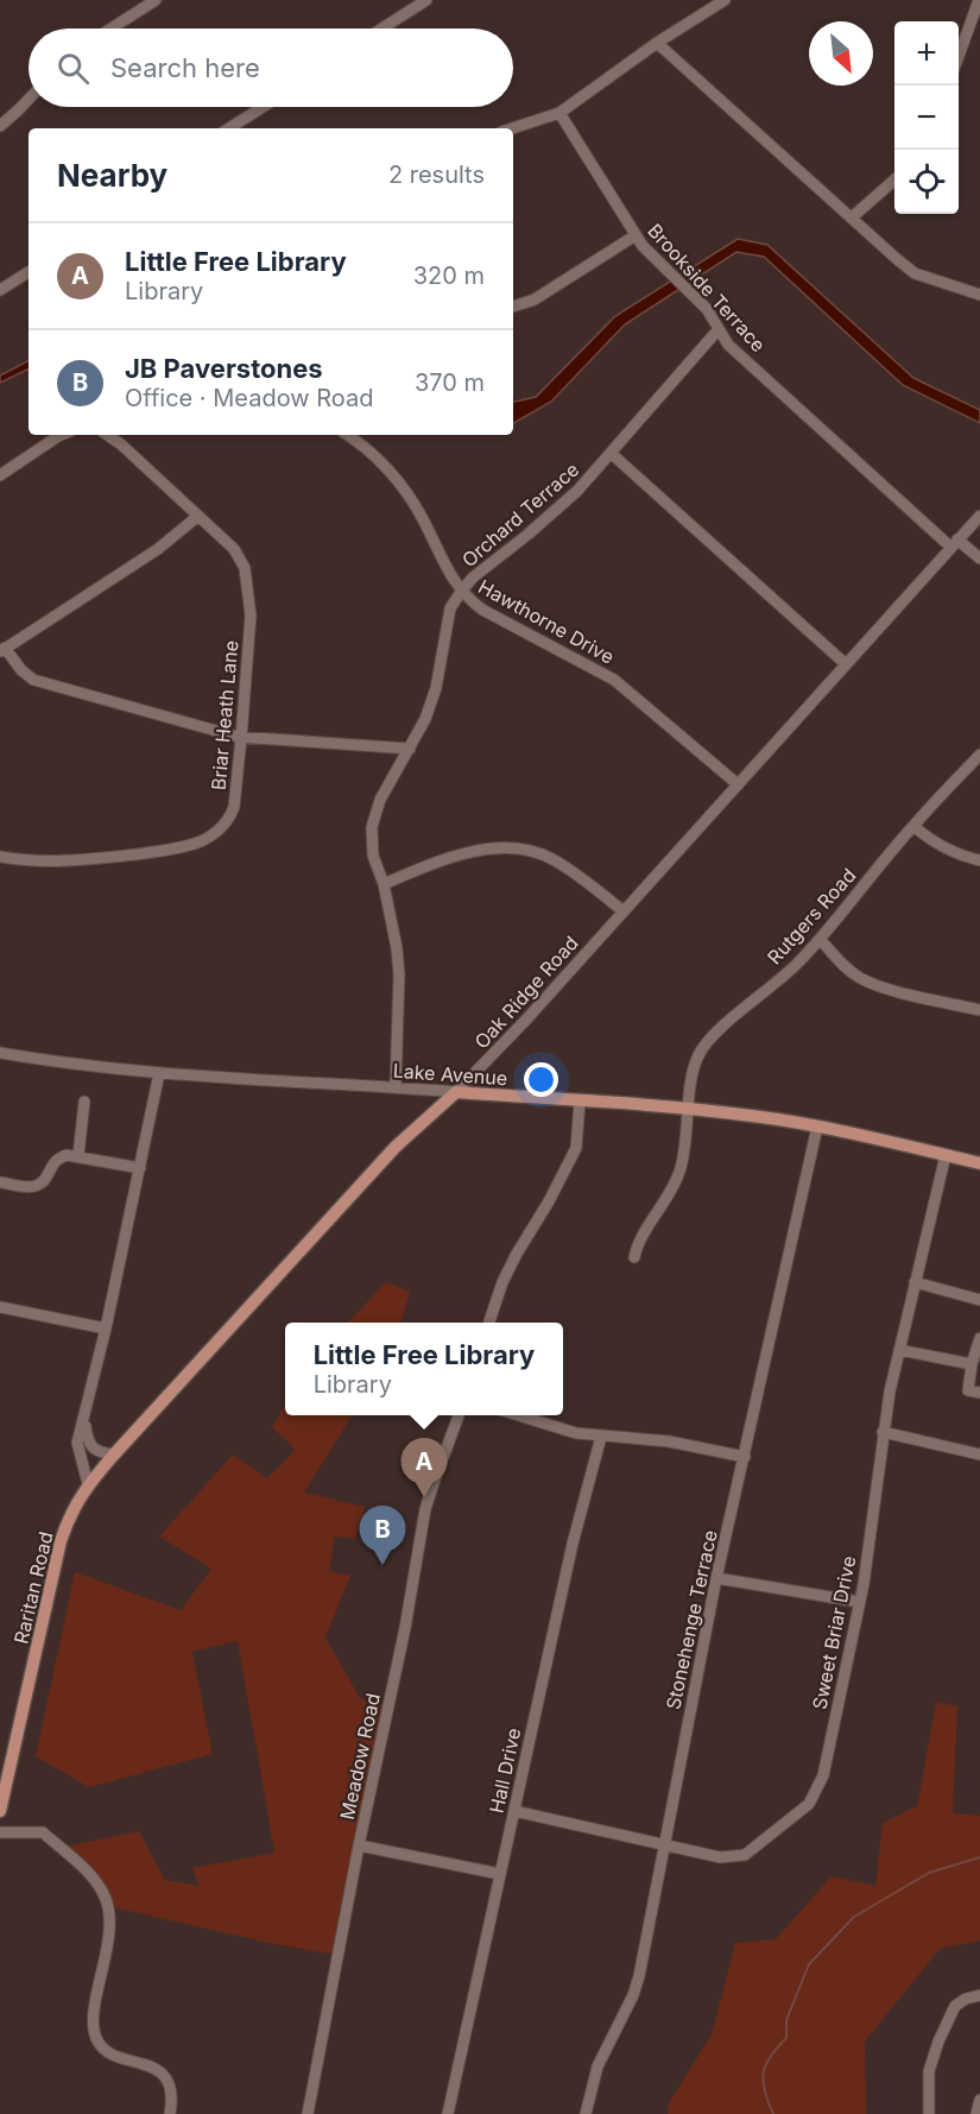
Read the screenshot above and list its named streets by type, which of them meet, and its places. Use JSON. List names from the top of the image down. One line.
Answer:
{"streets":{"main road":["Oak Ridge Road","Lake Avenue","Raritan Road"],"street":["Brookside Terrace","Orchard Terrace","Hawthorne Drive","Briar Heath Lane","Rutgers Road","Stonehenge Terrace","Sweet Briar Drive","Meadow Road","Hall Drive"]},"crossings":[["Brookside Terrace","Orchard Terrace"],["Brookside Terrace","Oak Ridge Road"],["Orchard Terrace","Hawthorne Drive"],["Orchard Terrace","Lake Avenue"],["Hawthorne Drive","Oak Ridge Road"],["Rutgers Road","Lake Avenue"],["Oak Ridge Road","Lake Avenue"],["Oak Ridge Road","Raritan Road"],["Lake Avenue","Stonehenge Terrace"],["Lake Avenue","Sweet Briar Drive"],["Stonehenge Terrace","Sweet Briar Drive"],["Sweet Briar Drive","Hall Drive"]],"north":"bottom right","page":{"map_buttons":["+","−"],"search":"Search here","heading":["Nearby","2 results"],"list":[{"mark":"A","name":"Little Free Library","note":"Library","value":"320 m"},{"mark":"B","name":"JB Paverstones","note":"Office · Meadow Road","value":"370 m"}],"popup":["Little Free Library","Library"],"pins":["A","B"]}}
